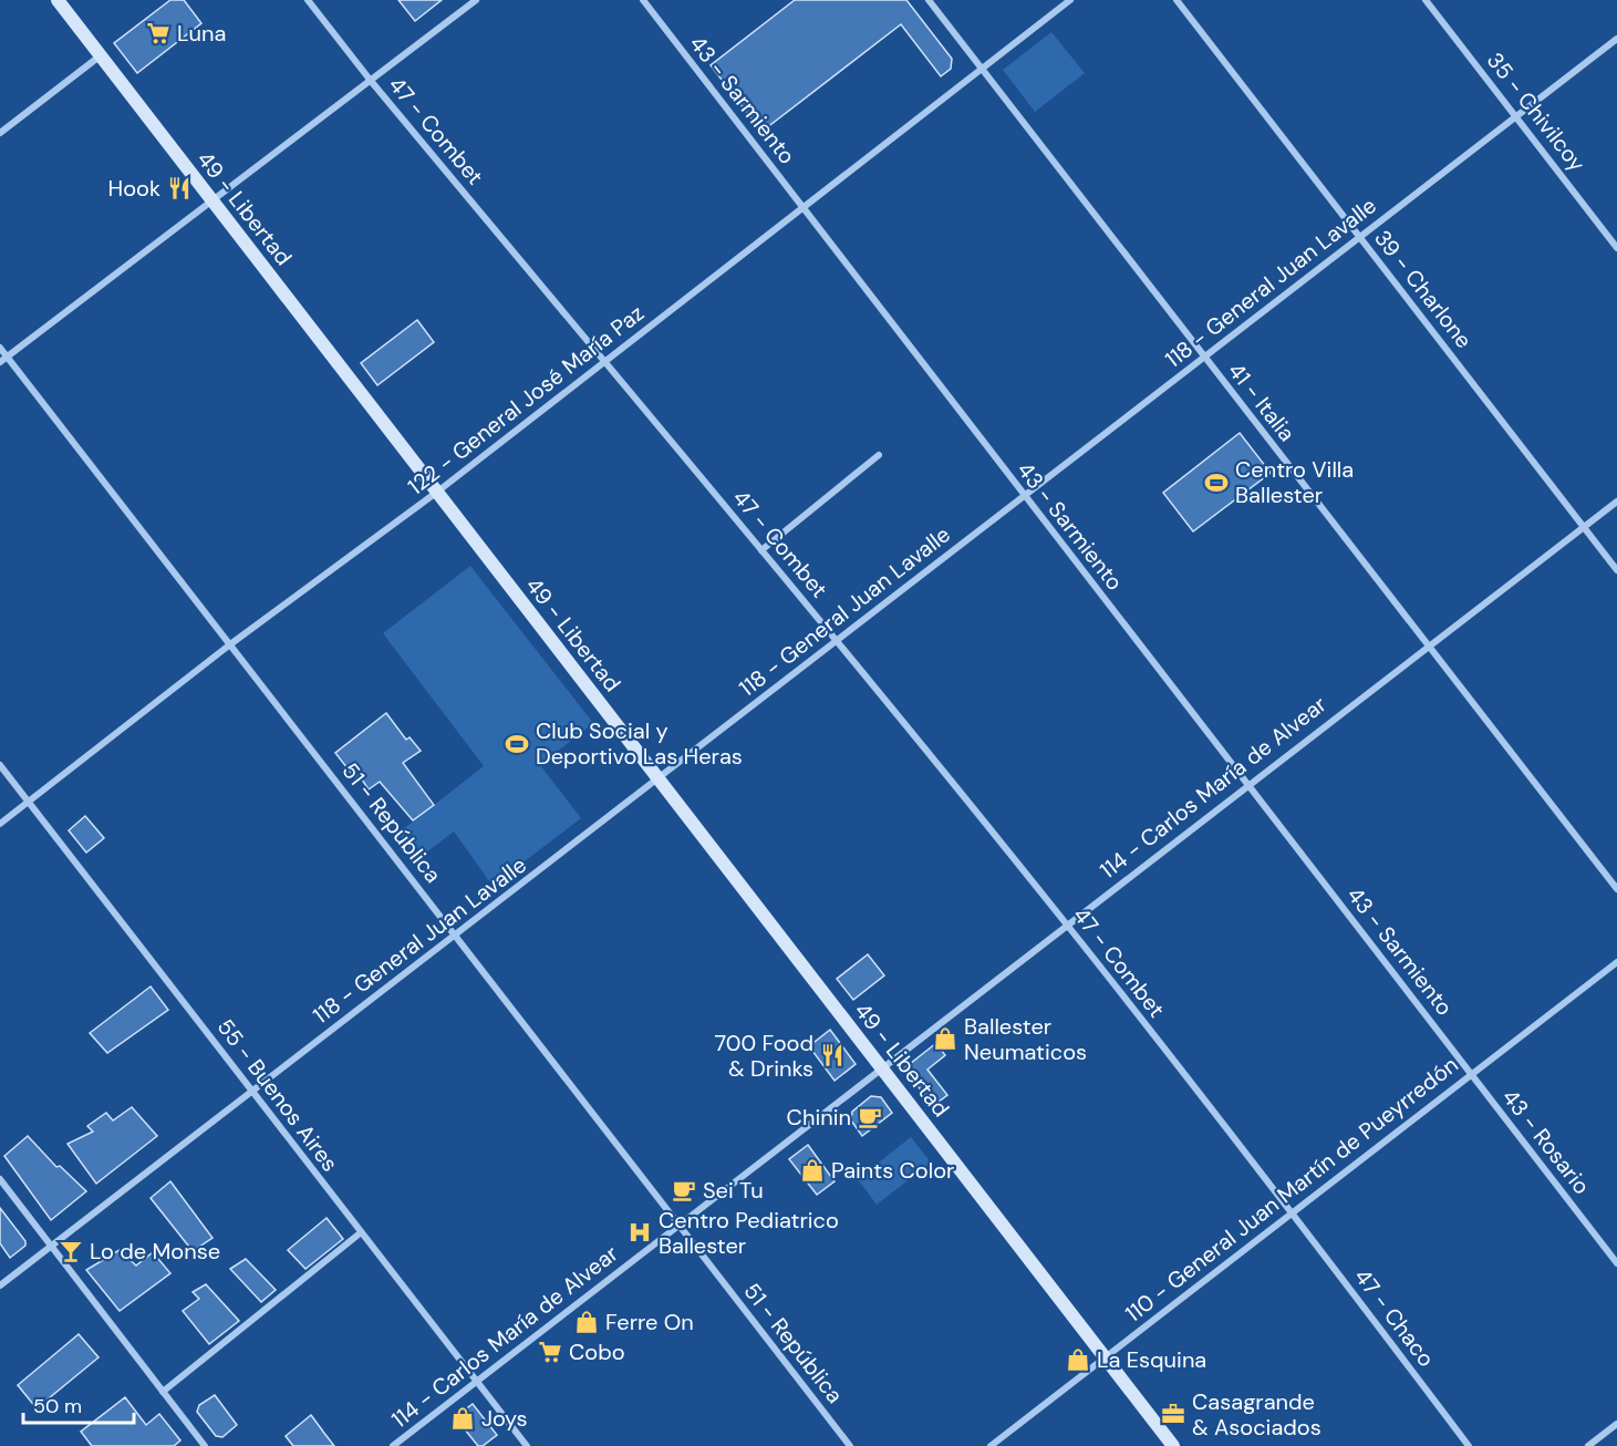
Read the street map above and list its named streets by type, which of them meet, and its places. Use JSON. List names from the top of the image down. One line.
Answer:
{"streets":{"street":["43 - Sarmiento","35 - Chivilcoy","47 - Combet","49 - Libertad","118 - General Juan Lavalle","39 - Charlone","122 - General José María Paz","41 - Italia","114 - Carlos María de Alvear","51 - República","55 - Buenos Aires","43 - Rosario","110 - General Juan Martín de Pueyrredón","47 - Chaco"]},"crossings":[["43 - Sarmiento","118 - General Juan Lavalle"],["43 - Sarmiento","122 - General José María Paz"],["43 - Sarmiento","114 - Carlos María de Alvear"],["43 - Sarmiento","43 - Rosario"],["43 - Sarmiento","110 - General Juan Martín de Pueyrredón"],["35 - Chivilcoy","118 - General Juan Lavalle"],["47 - Combet","118 - General Juan Lavalle"],["47 - Combet","122 - General José María Paz"],["47 - Combet","114 - Carlos María de Alvear"],["47 - Combet","110 - General Juan Martín de Pueyrredón"],["47 - Combet","47 - Chaco"],["49 - Libertad","118 - General Juan Lavalle"],["49 - Libertad","122 - General José María Paz"],["49 - Libertad","114 - Carlos María de Alvear"],["49 - Libertad","110 - General Juan Martín de Pueyrredón"],["118 - General Juan Lavalle","39 - Charlone"],["118 - General Juan Lavalle","41 - Italia"],["118 - General Juan Lavalle","51 - República"],["118 - General Juan Lavalle","55 - Buenos Aires"],["39 - Charlone","114 - Carlos María de Alvear"],["122 - General José María Paz","41 - Italia"],["122 - General José María Paz","51 - República"],["122 - General José María Paz","55 - Buenos Aires"],["41 - Italia","114 - Carlos María de Alvear"],["114 - Carlos María de Alvear","51 - República"],["114 - Carlos María de Alvear","55 - Buenos Aires"],["43 - Rosario","110 - General Juan Martín de Pueyrredón"],["110 - General Juan Martín de Pueyrredón","47 - Chaco"]],"places":{"supermarket":["Luna","Cobo"],"restaurant":["Hook","700 Food & Drinks"],"sports":["Centro Villa Ballester","Club Social y Deportivo Las Heras"],"shop":["Ballester Neumaticos","Paints Color","Ferre On","La Esquina","Joys"],"cafe":["Chinin","Sei Tu"],"hospital":["Centro Pediatrico Ballester"],"bar":["Lo de Monse"],"office":["Casagrande & Asociados"]},"scale_bar":"50 m"}
